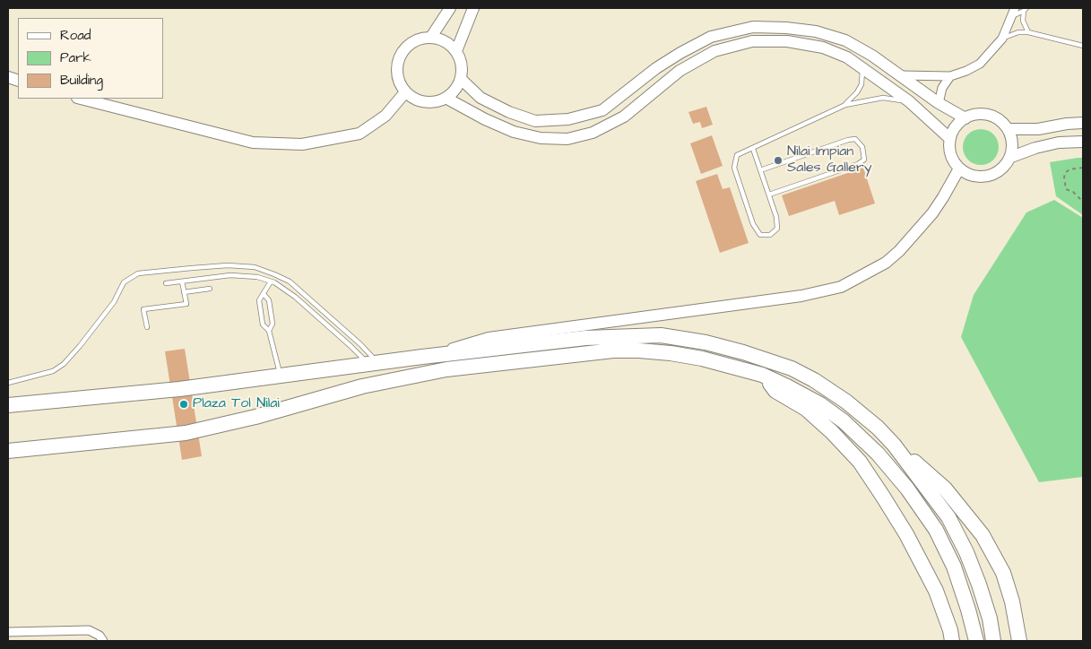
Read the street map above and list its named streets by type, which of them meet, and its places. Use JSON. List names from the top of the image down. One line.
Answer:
{"places":["Nilai Impian Sales Gallery","Plaza Tol Nilai"],"legend":["Road","Park","Building"]}
